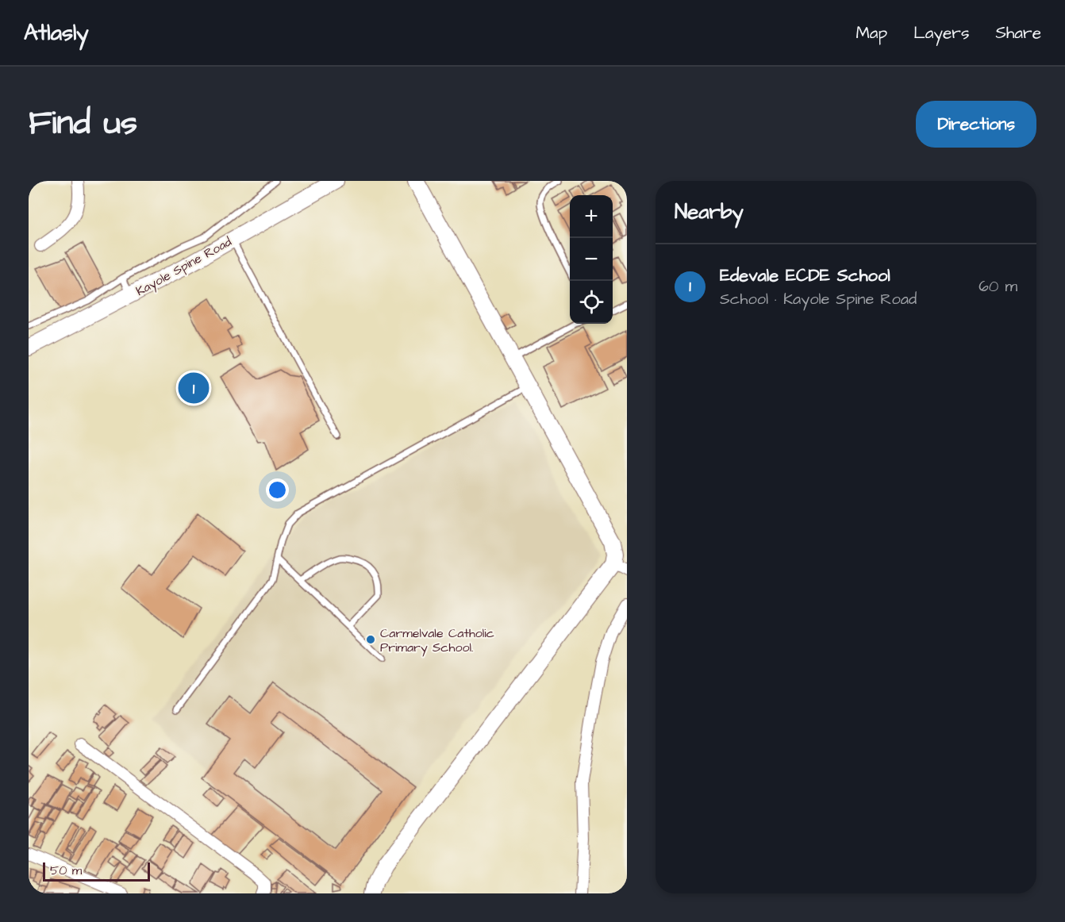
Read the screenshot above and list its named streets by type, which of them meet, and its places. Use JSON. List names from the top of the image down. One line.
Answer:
{"streets":{"street":["Kayole Spine Road"]},"places":["Carmelvale Catholic Primary School."],"scale_bar":"50 m","page":{"header":"Atlasly","nav":["Map","Layers","Share"],"title":"Find us","buttons":"Directions","heading":"Nearby","map_buttons":["+","−"],"list":[{"mark":"1","name":"Edevale ECDE School","note":"School · Kayole Spine Road","value":"60 m"}],"pins":"1","scale":"50 m"}}
